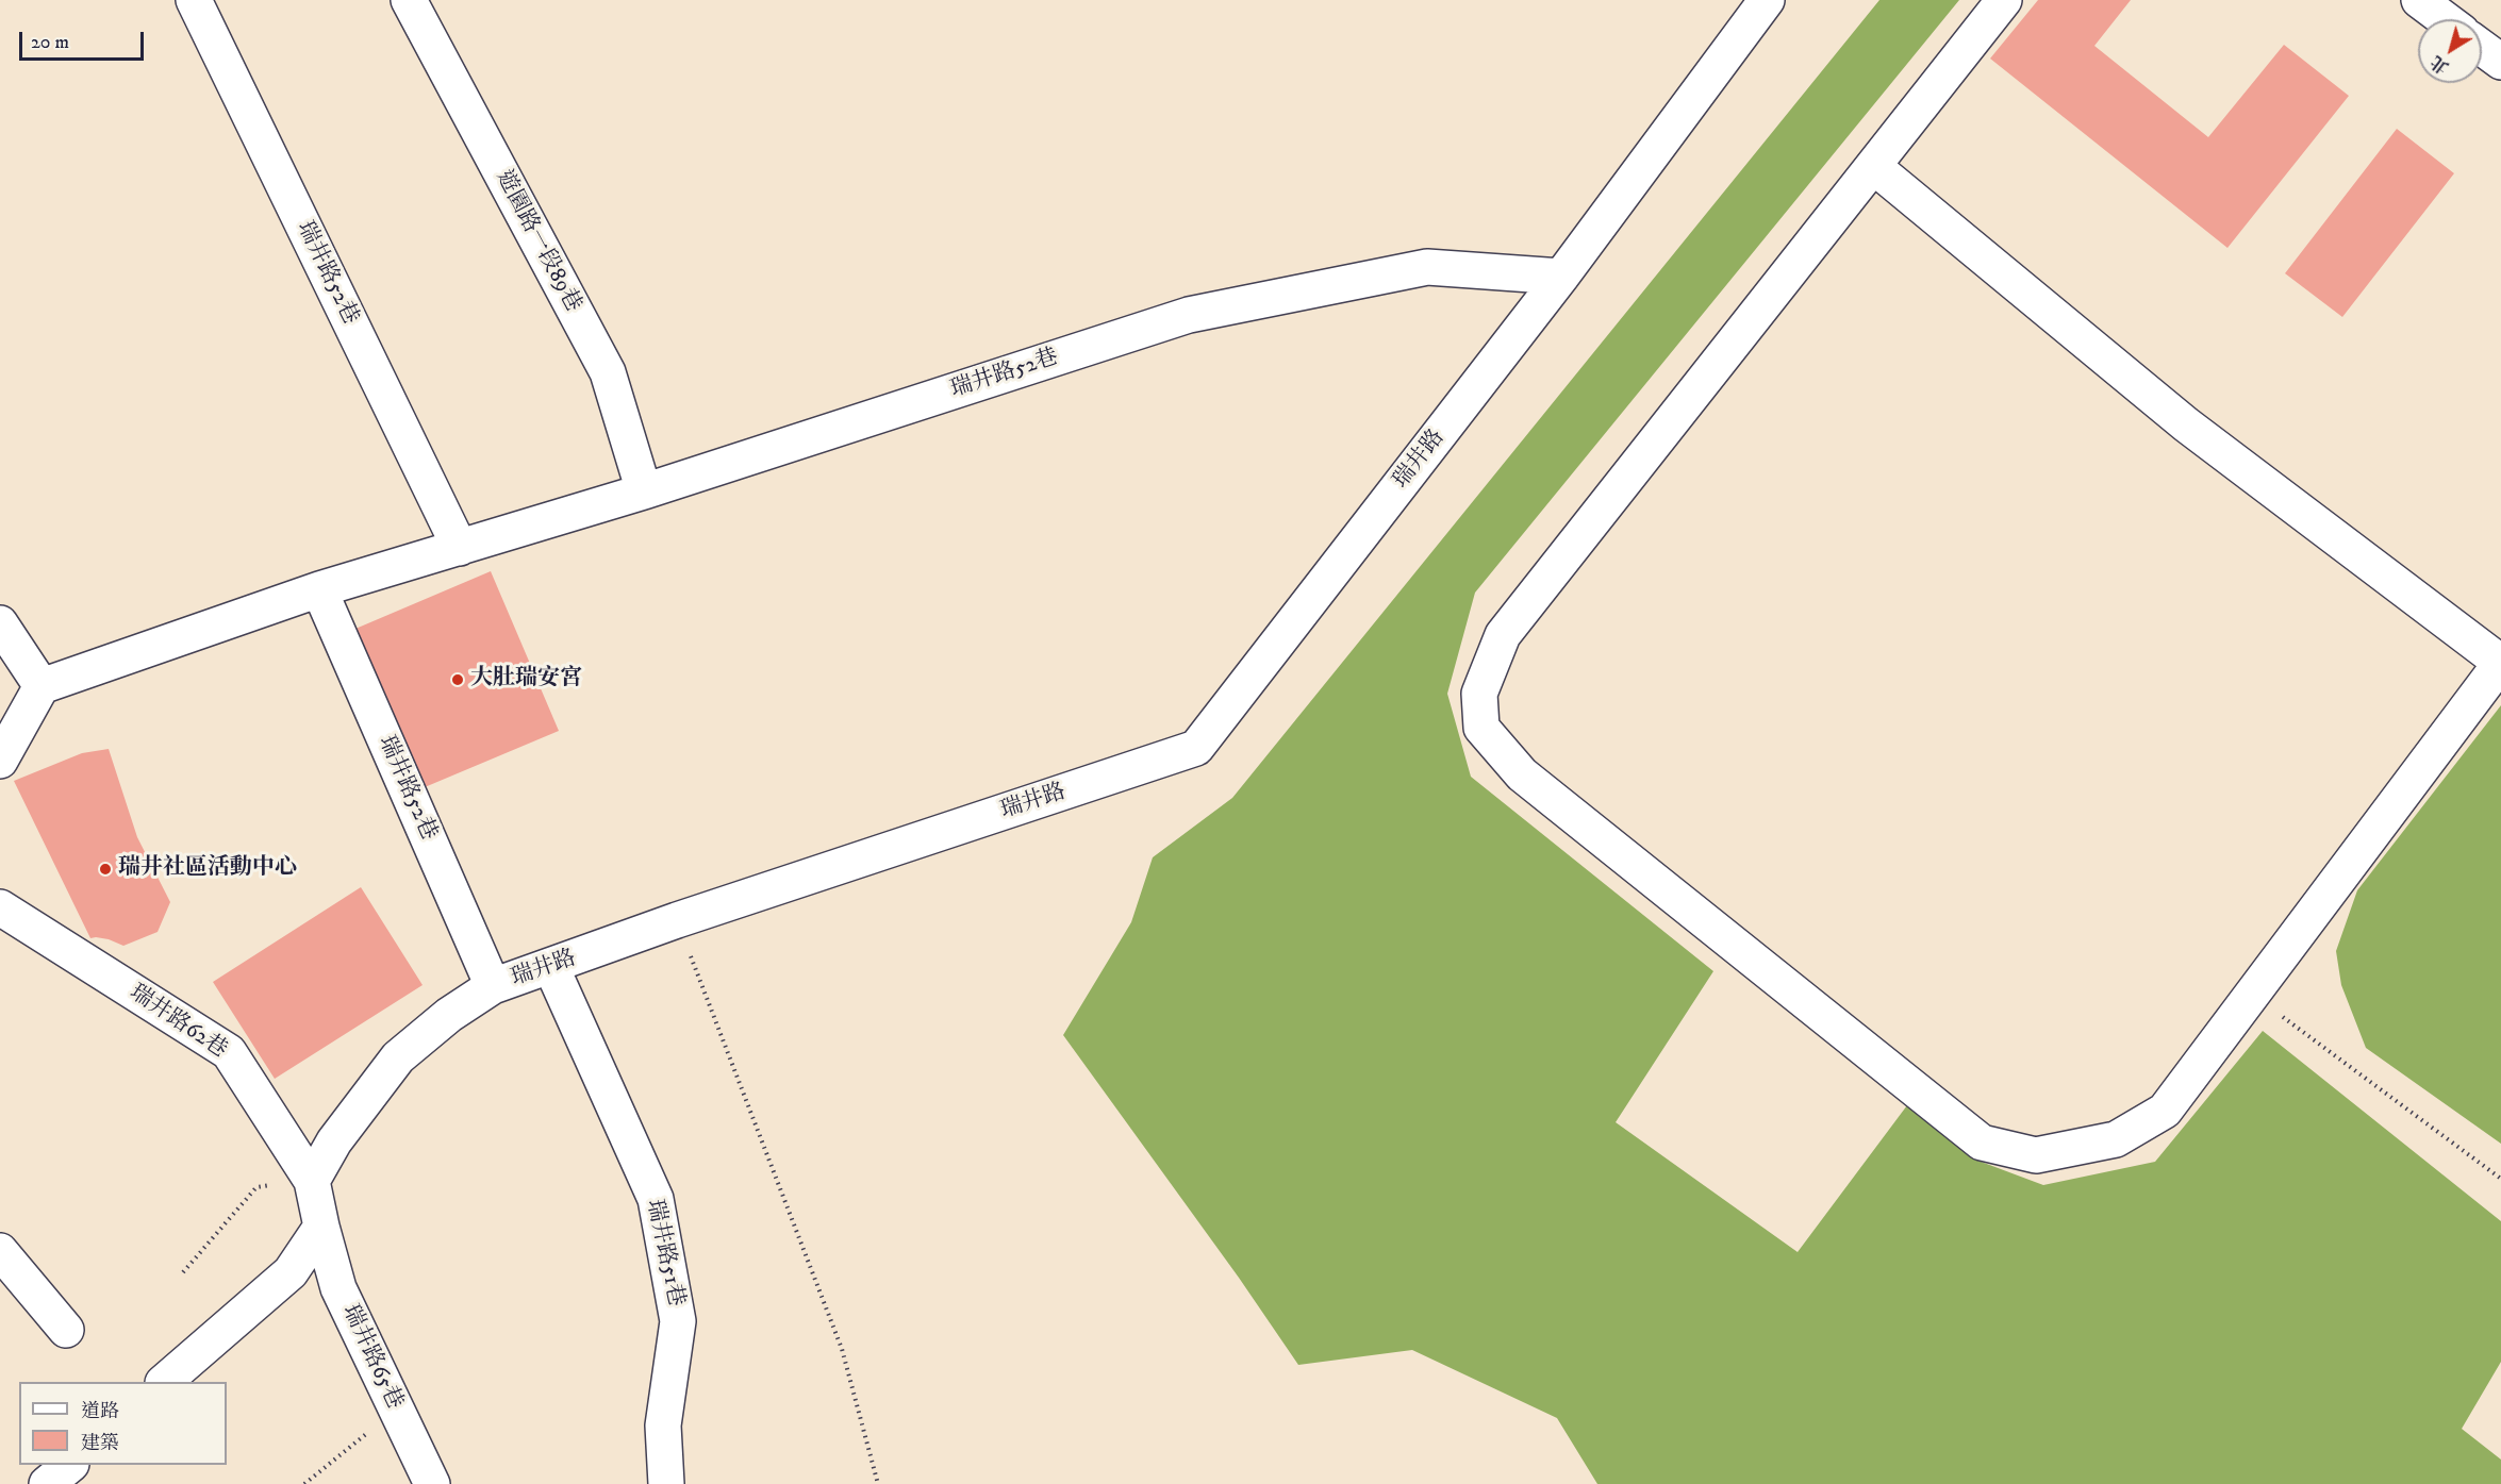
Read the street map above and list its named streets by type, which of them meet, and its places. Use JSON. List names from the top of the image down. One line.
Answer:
{"streets":{"street":["遊園路一段89巷","瑞井路52巷","瑞井路","瑞井路62巷","瑞井路51巷","瑞井路65巷"]},"crossings":[["遊園路一段89巷","瑞井路52巷"],["瑞井路52巷","瑞井路"],["瑞井路","瑞井路62巷"],["瑞井路","瑞井路51巷"]],"places":["大肚瑞安宮","瑞井社區活動中心"],"legend":["道路","建築"],"scale_bar":"20 m","north":"bottom left"}
